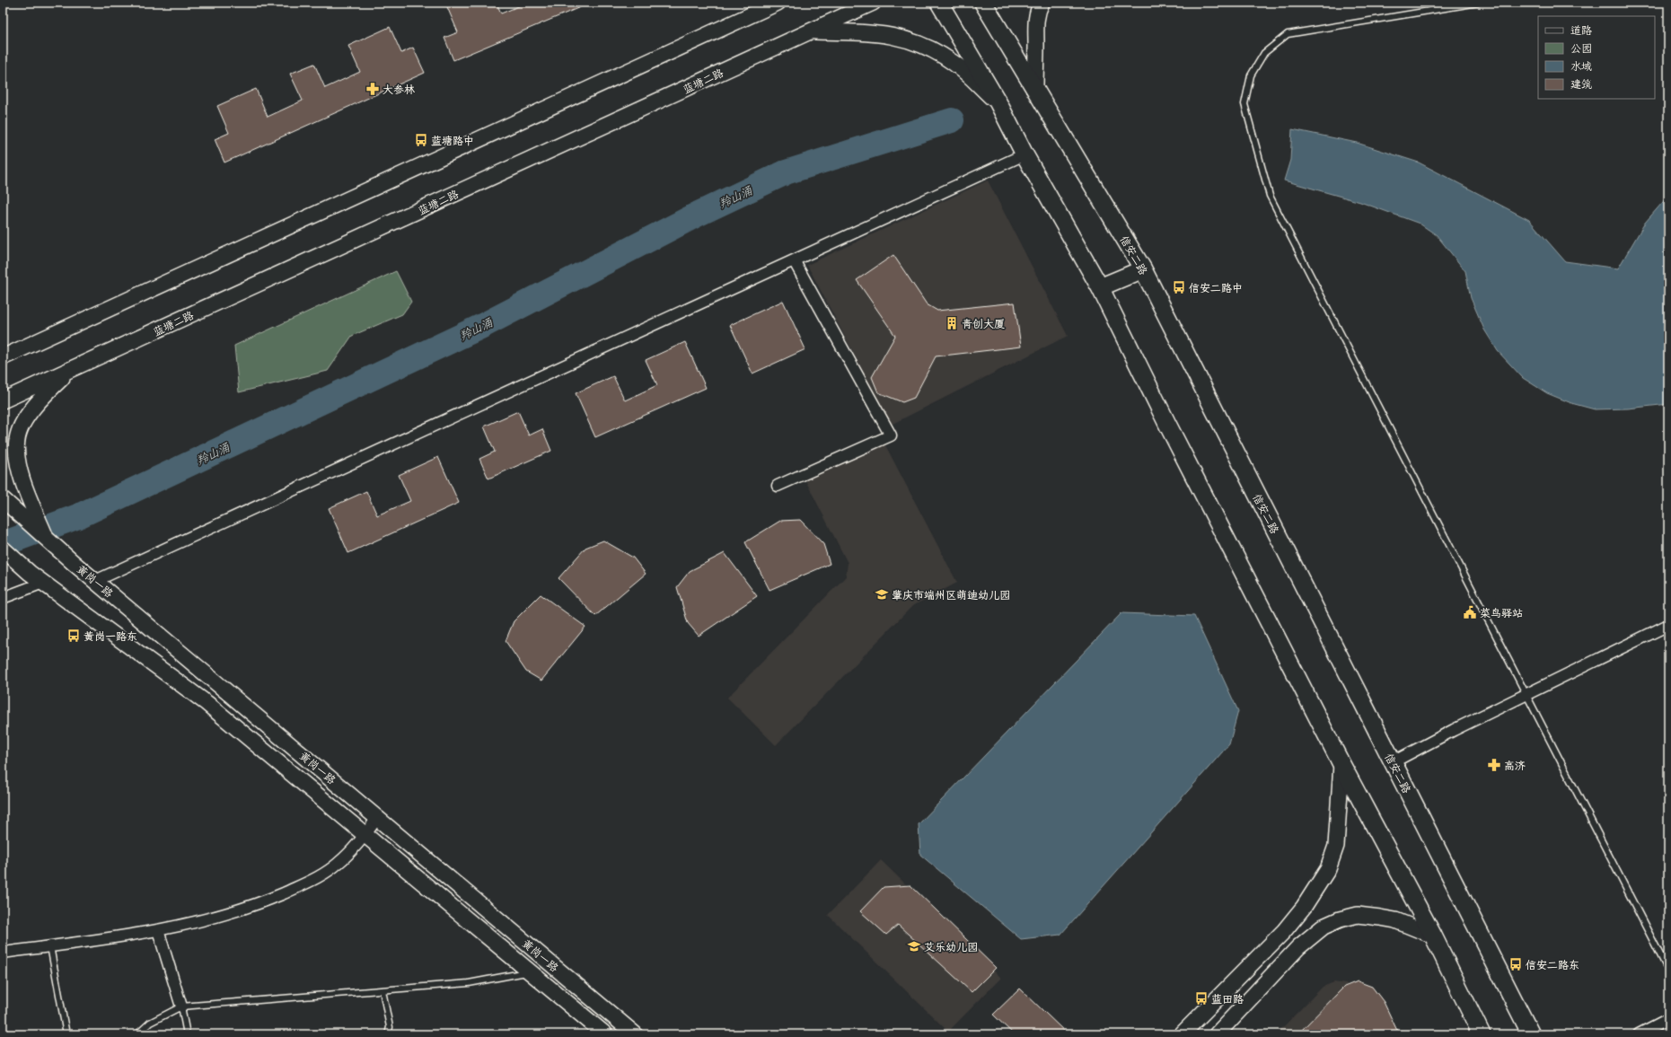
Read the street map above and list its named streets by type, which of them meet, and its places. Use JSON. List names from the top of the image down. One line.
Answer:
{"streets":{"main road":["蓝塘二路","信安二路","黄岗一路"]},"water":["羚山涌"],"places":{"pharmacy":["大参林","高济"],"bus stop":["蓝塘路中","信安二路中","黄岗一路东","信安二路东","蓝田路"],"building":["青创大厦"],"school or university":["肇庆市端州区萌迪幼儿园","艾乐幼儿园"],"public building":["菜鸟驿站"]},"legend":["道路","公园","水域","建筑"]}
